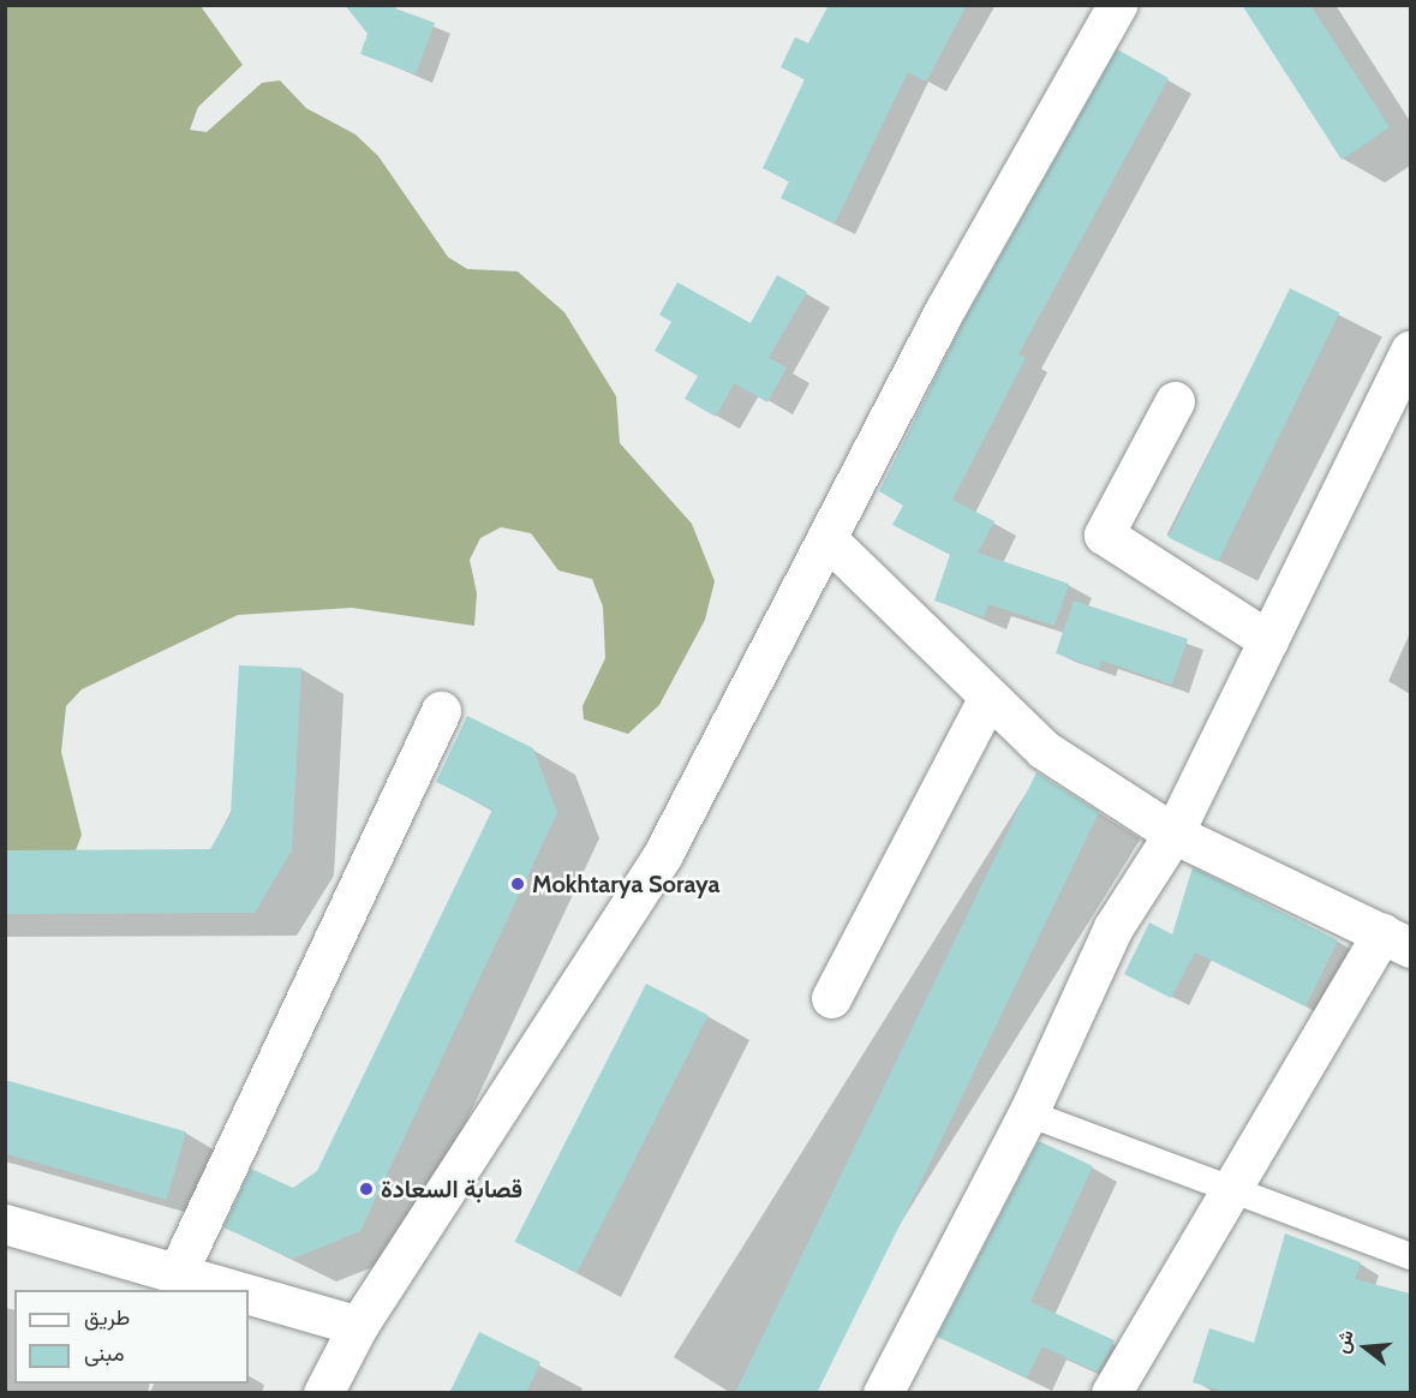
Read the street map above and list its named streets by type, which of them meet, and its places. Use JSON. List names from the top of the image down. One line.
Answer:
{"places":["Mokhtarya Soraya","قصابة السعادة"],"legend":["طريق","مبنى"],"north":"left"}
